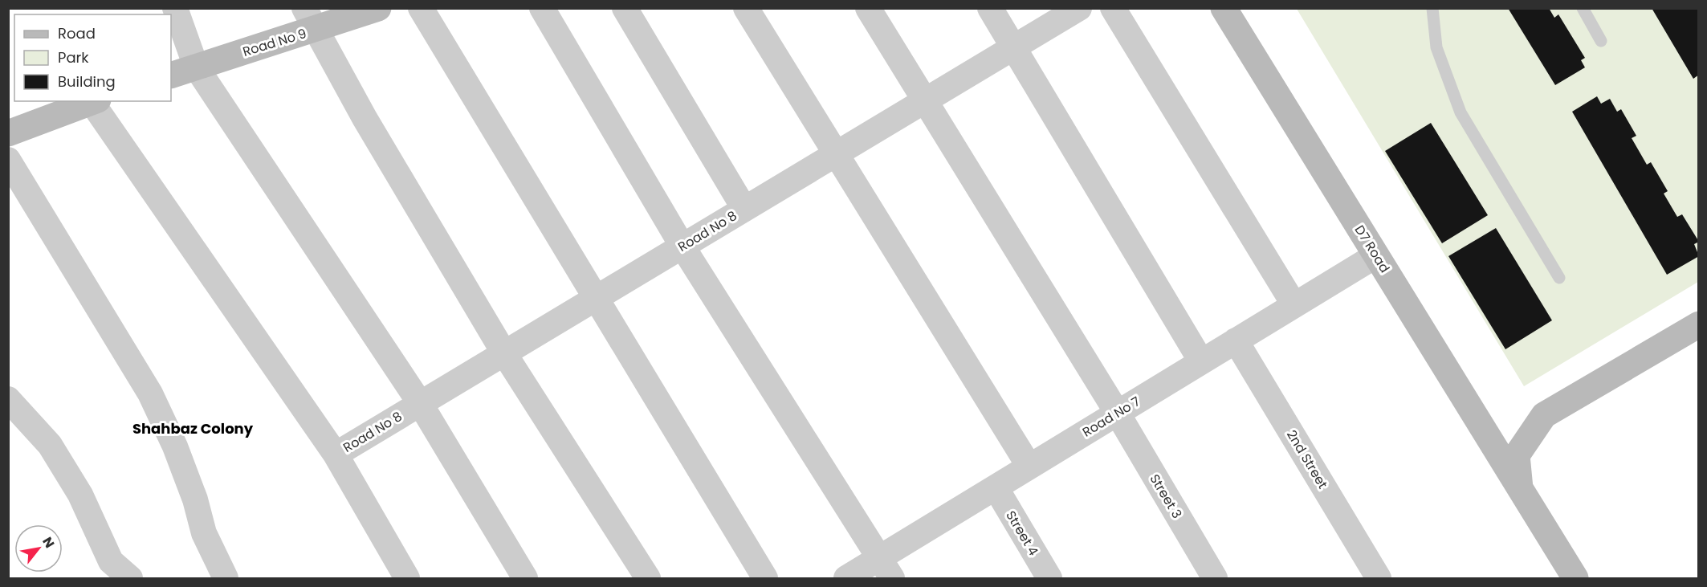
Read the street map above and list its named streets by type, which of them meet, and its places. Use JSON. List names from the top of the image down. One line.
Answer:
{"streets":{"street":["Road No 9","Road No 8","D7 Road","Road No 7","2nd Street","Street 3","Street 4"]},"crossings":[["Road No 8","Street 3"],["D7 Road","Road No 7"],["Road No 7","2nd Street"],["Road No 7","Street 3"],["Road No 7","Street 4"]],"districts":["Shahbaz Colony"],"legend":["Road","Park","Building"],"north":"top right"}
